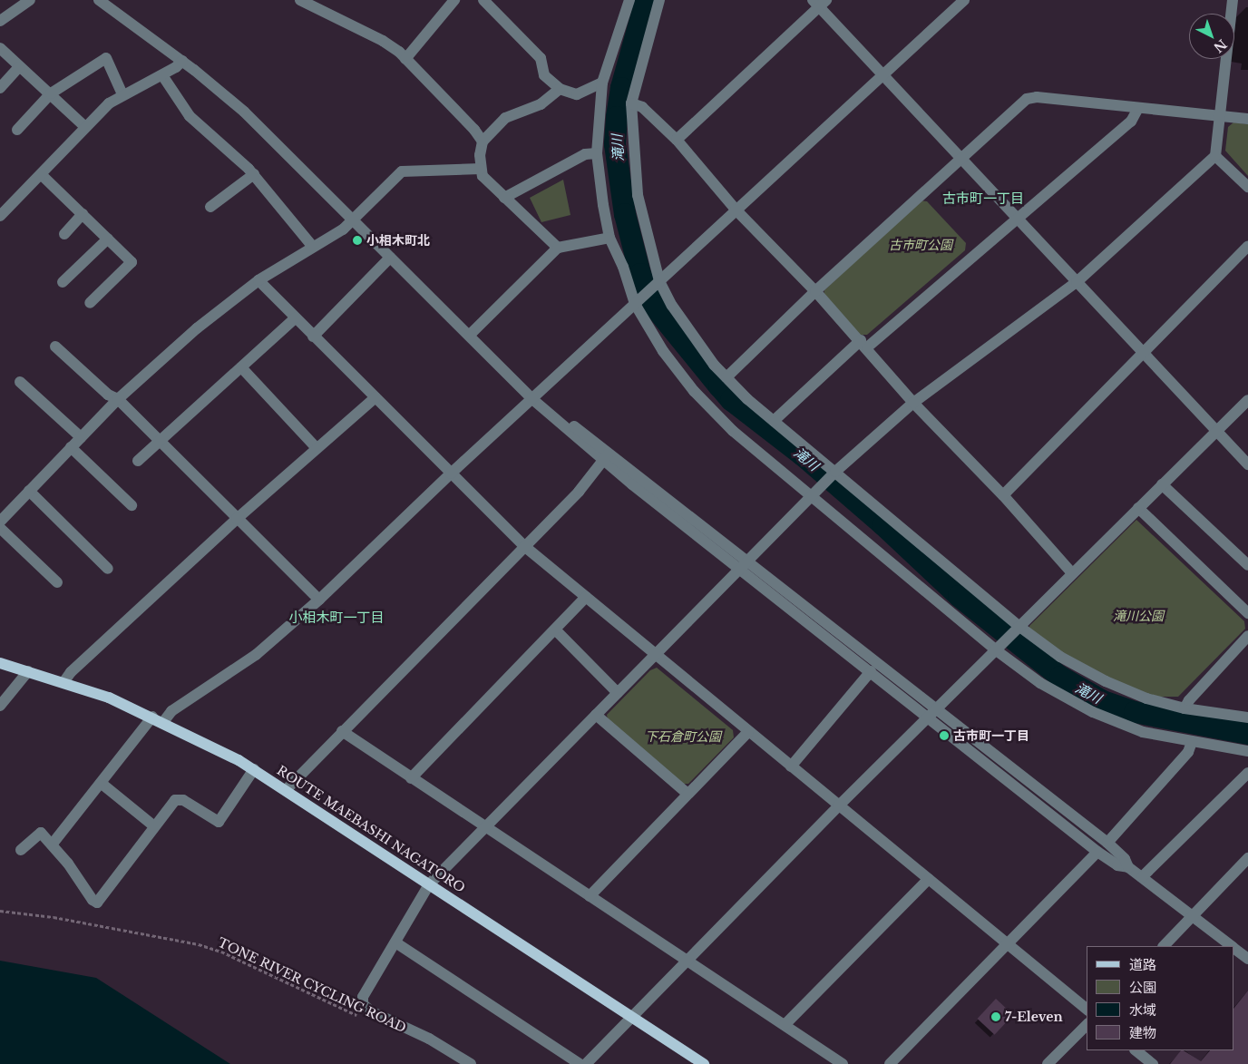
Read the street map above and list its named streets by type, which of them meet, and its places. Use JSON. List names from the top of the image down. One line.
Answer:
{"streets":{"main road":["ROUTE MAEBASHI NAGATORO"],"path":["TONE RIVER CYCLING ROAD"]},"districts":["古市町一丁目","小相木町一丁目"],"water":["滝川"],"parks":["古市町公園","滝川公園","下石倉町公園"],"places":["小相木町北","古市町一丁目","7-Eleven"],"legend":["道路","公園","水域","建物"],"north":"bottom right"}
